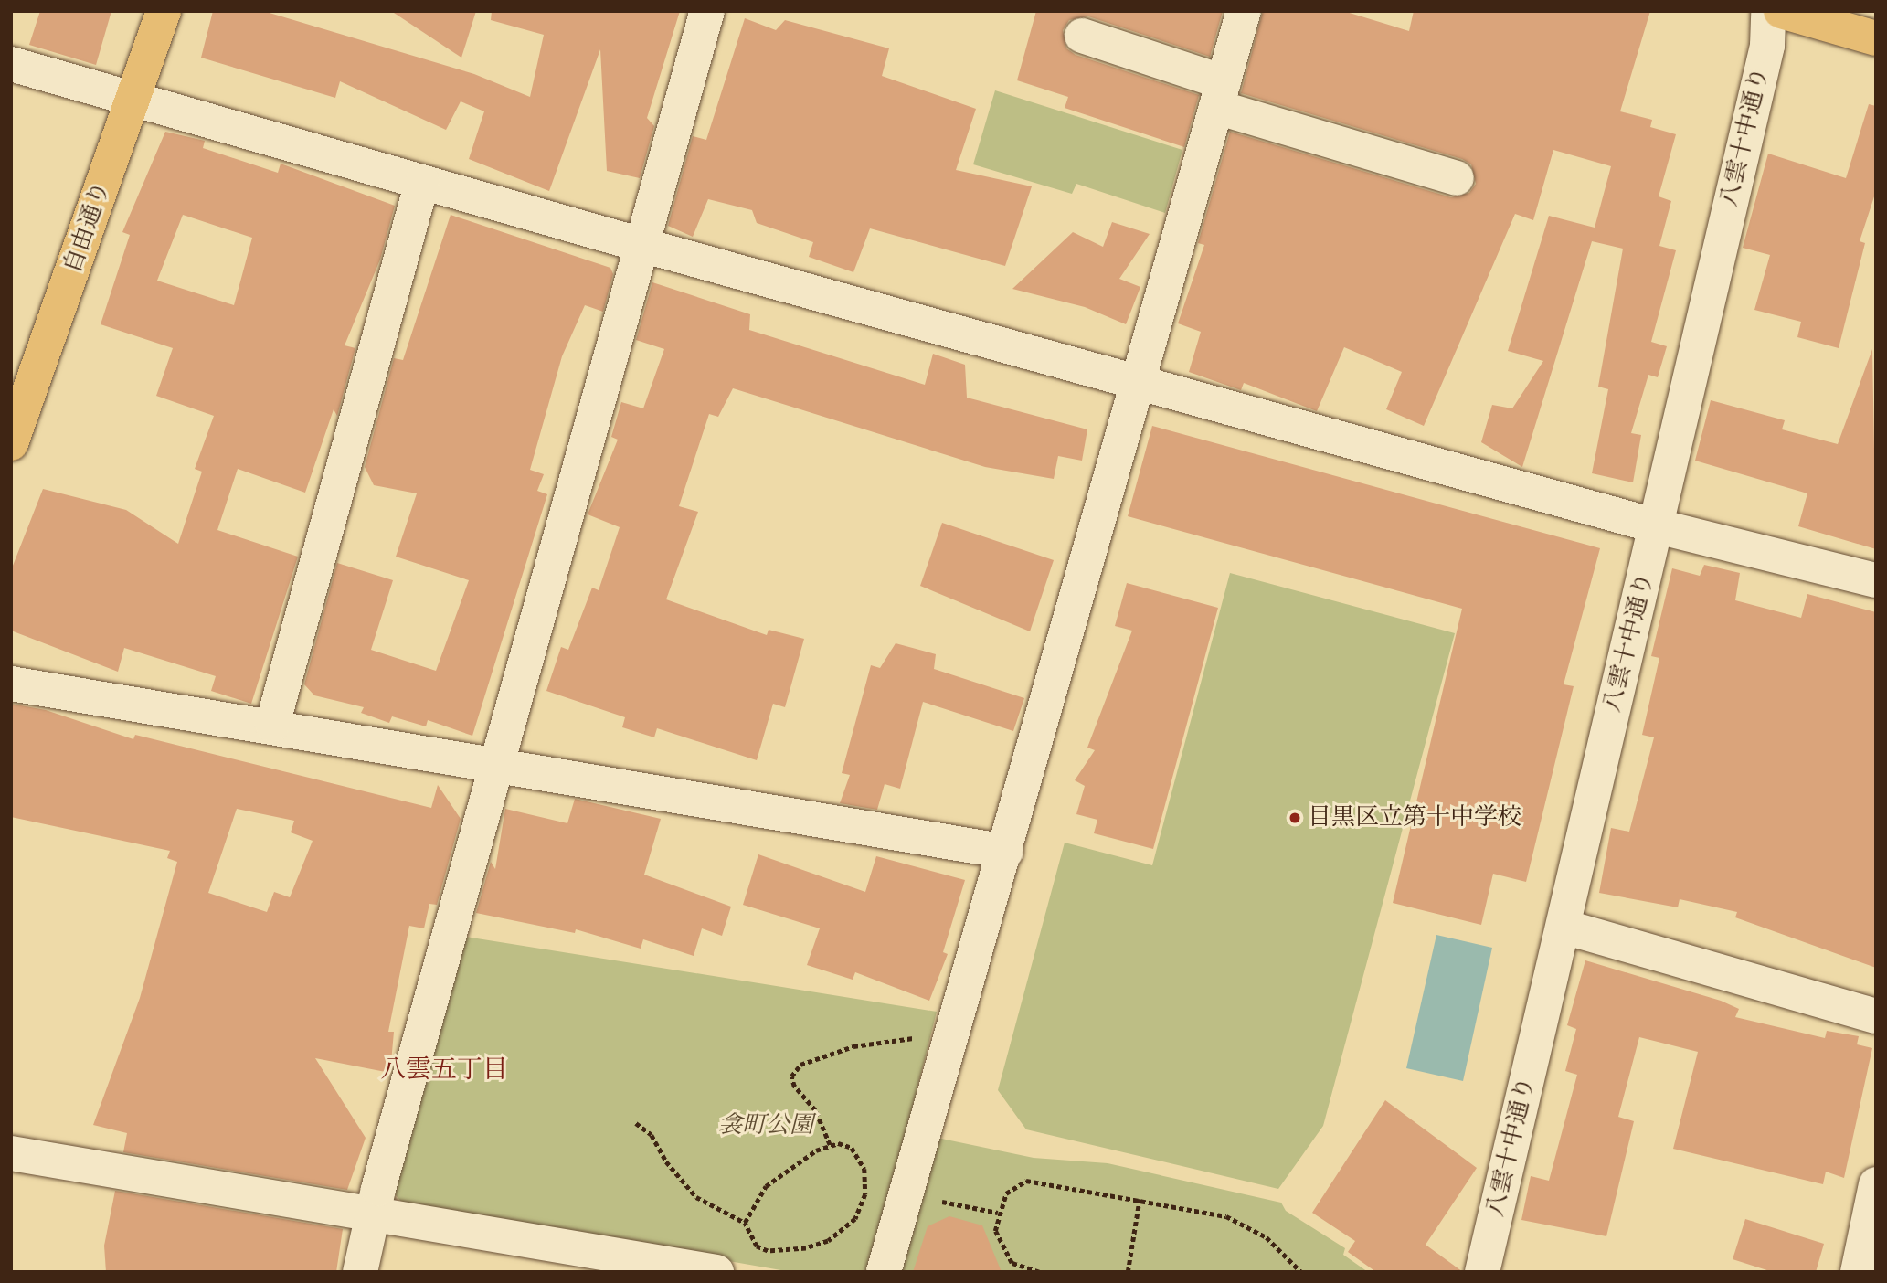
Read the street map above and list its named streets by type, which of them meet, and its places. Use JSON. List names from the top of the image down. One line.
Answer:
{"streets":{"main road":["自由通り"],"street":["八雲十中通り"]},"districts":["八雲五丁目"],"parks":["衾町公園"],"places":["目黒区立第十中学校"]}
